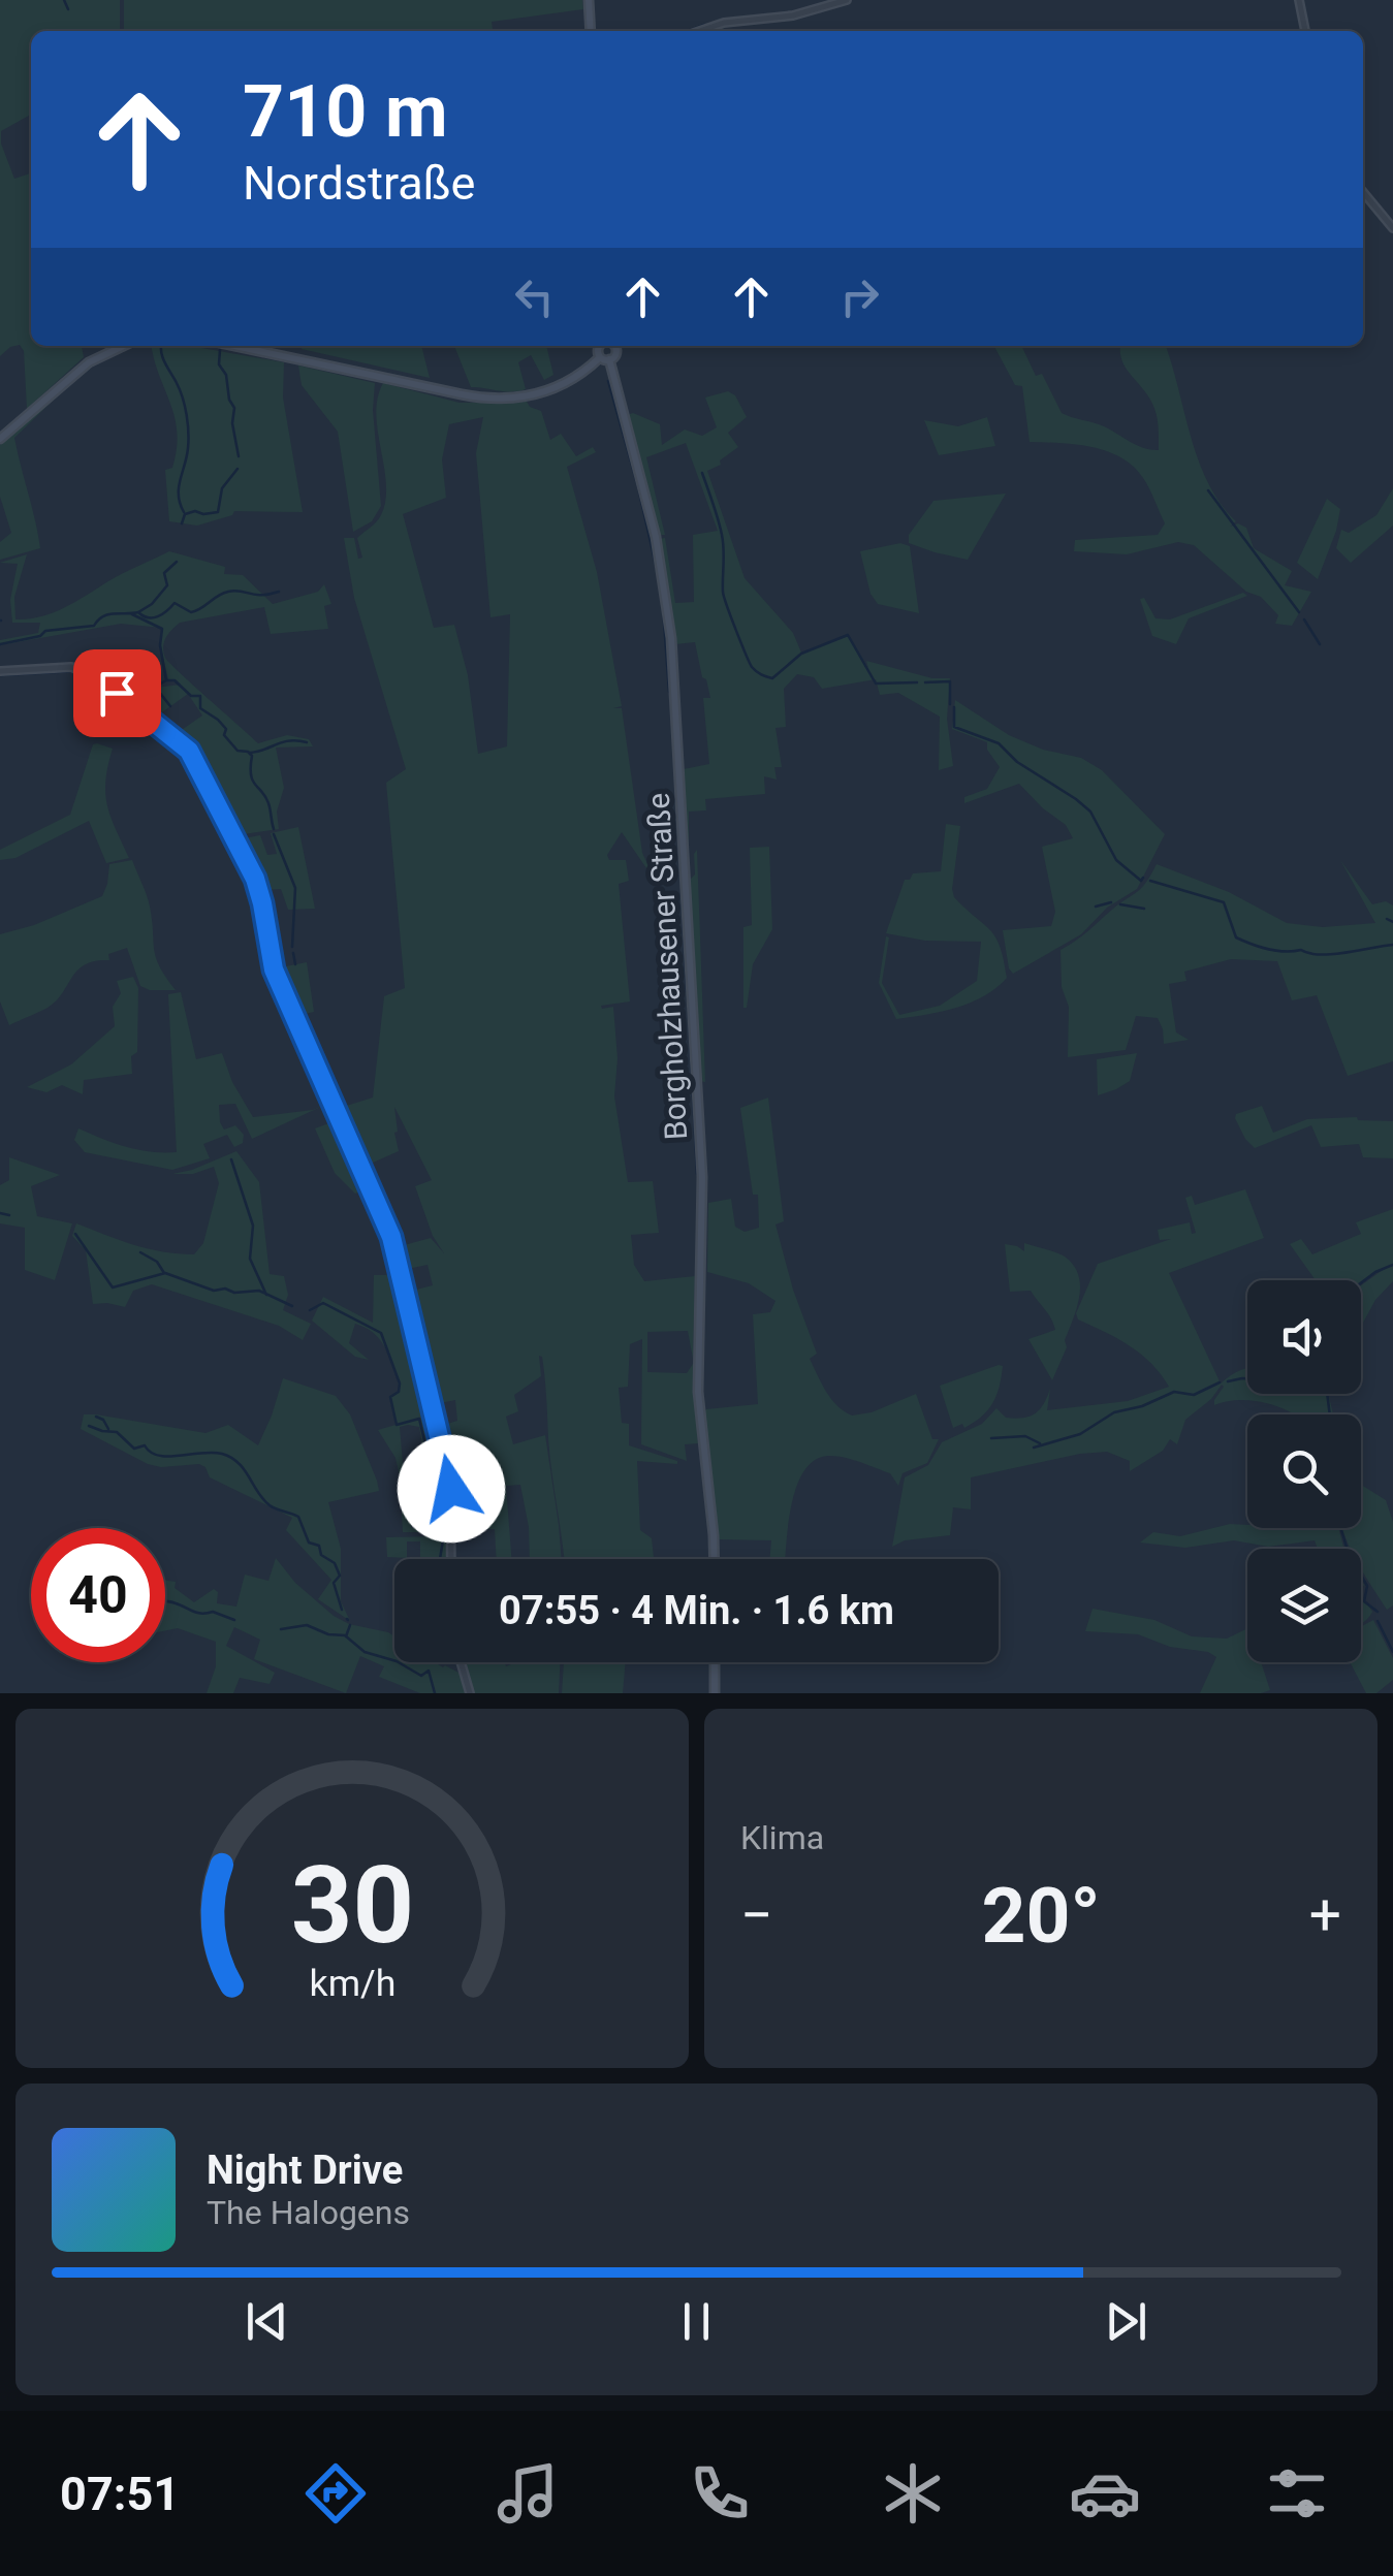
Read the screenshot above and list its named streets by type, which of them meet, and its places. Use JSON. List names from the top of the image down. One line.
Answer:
{"streets":{"main road":["Borgholzhausener Straße"]},"page":{"turn":["710 m","Nordstraße"],"limit":"40","trip":"07:55 · 4 Min. · 1.6 km","tile":"Klima","heat":["−","20°","+"],"song":["Night Drive","The Halogens"],"tabs":"07:51","gauge":["30","km/h"]}}
